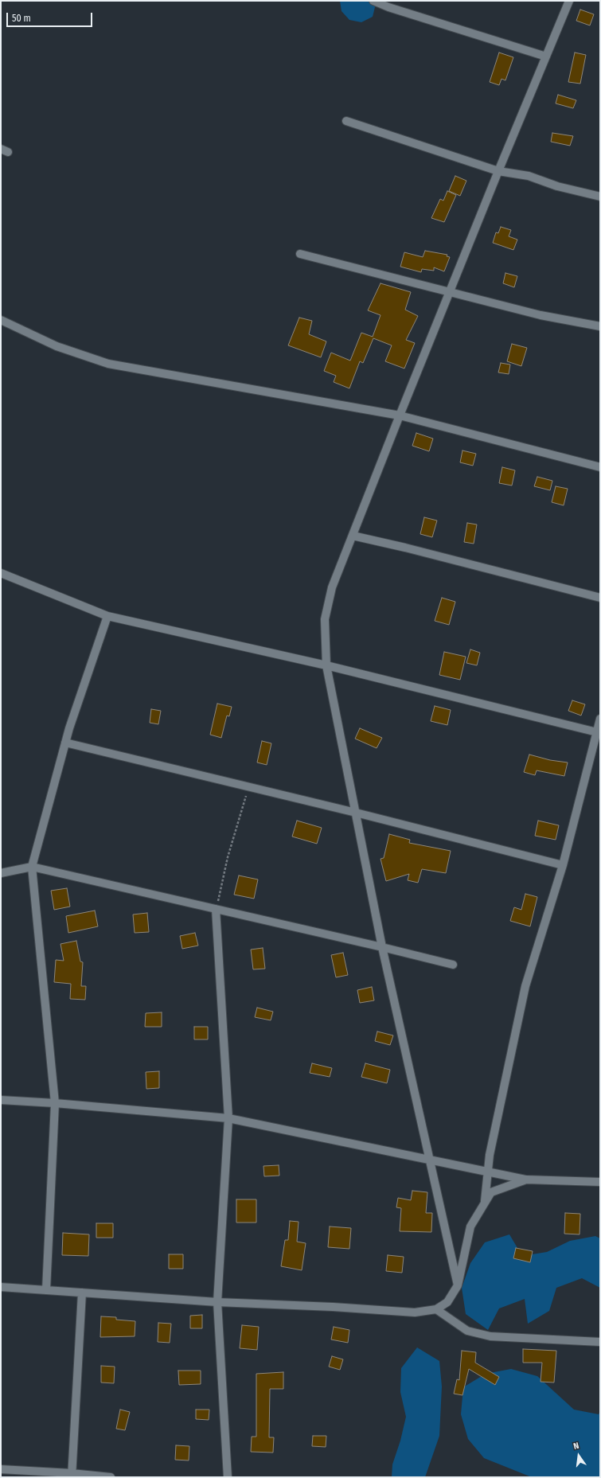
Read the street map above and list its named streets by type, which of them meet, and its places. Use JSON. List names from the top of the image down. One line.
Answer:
{"scale_bar":"50 m","north":"top"}
